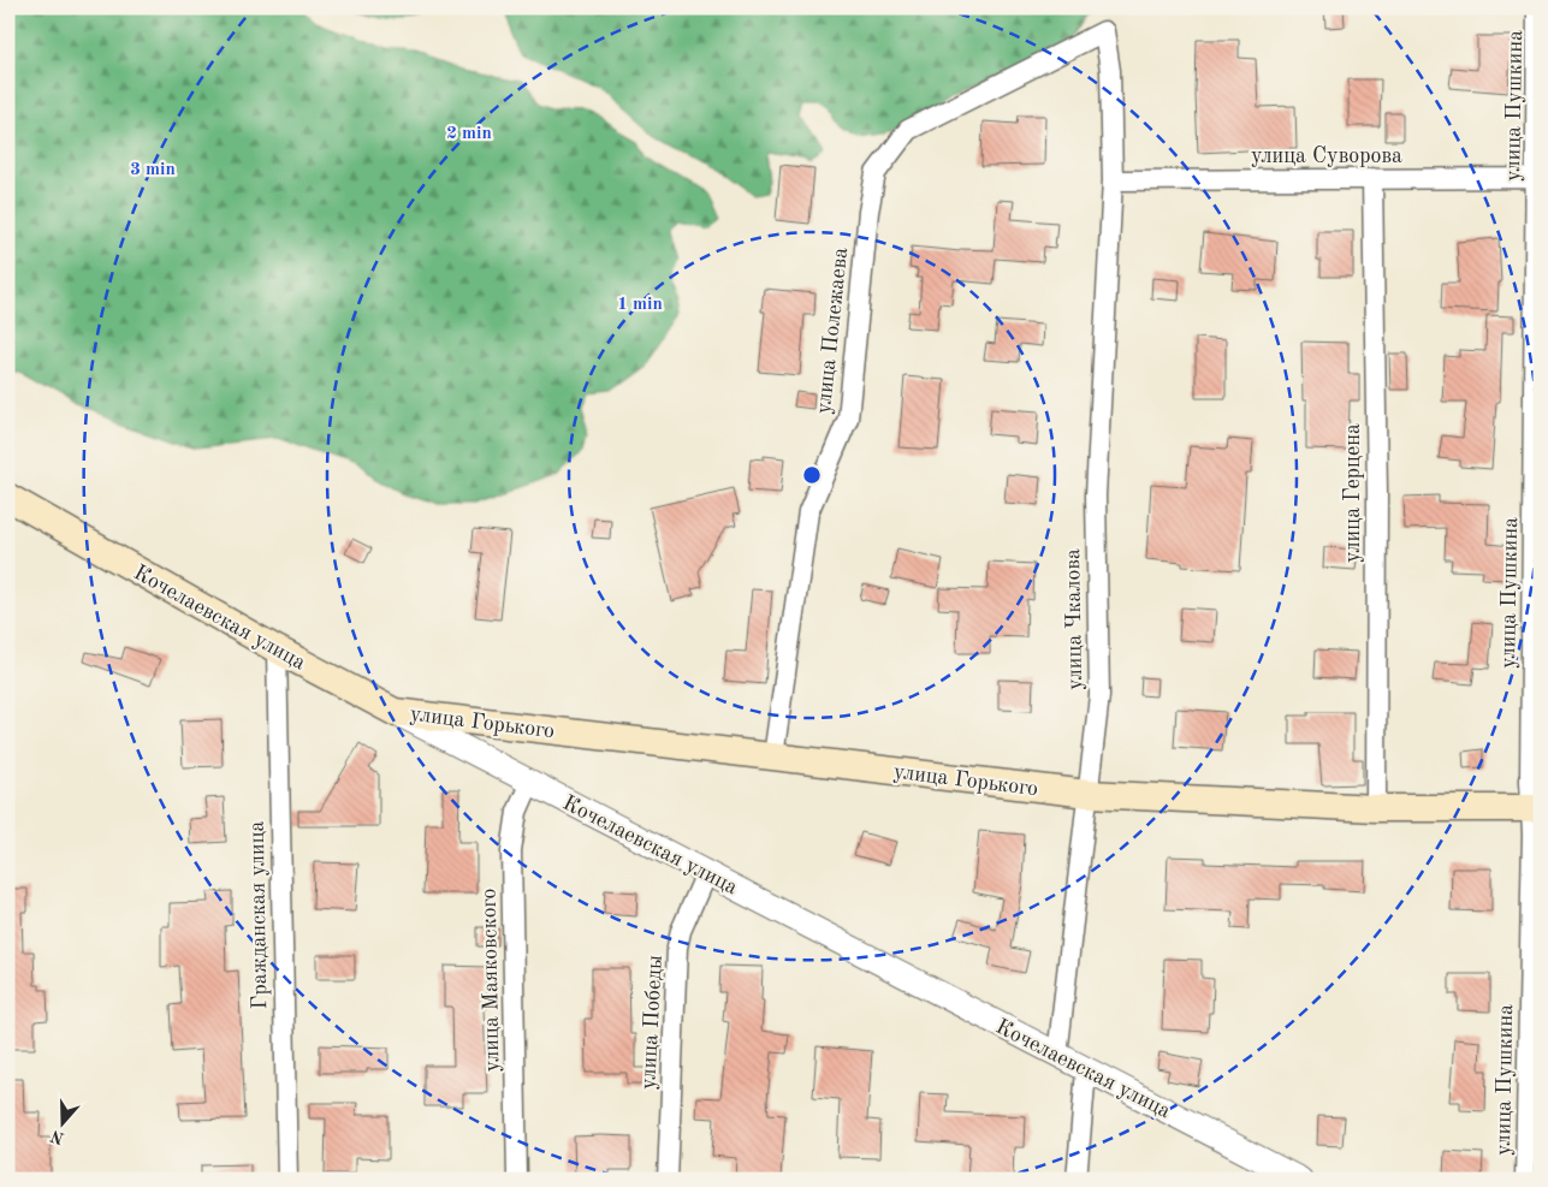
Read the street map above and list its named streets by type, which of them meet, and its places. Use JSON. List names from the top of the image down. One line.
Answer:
{"streets":{"main road":["Кочелаевская улица","улица Горького"],"street":["улица Пушкина","улица Суворова","улица Полежаева","улица Герцена","улица Чкалова","Гражданская улица","улица Маяковского","улица Победы"]},"crossings":[["улица Пушкина","улица Суворова"],["улица Пушкина","улица Горького"],["улица Суворова","улица Герцена"],["улица Суворова","улица Чкалова"],["улица Полежаева","улица Чкалова"],["улица Полежаева","улица Горького"],["улица Герцена","улица Горького"],["Кочелаевская улица","улица Чкалова"],["Кочелаевская улица","улица Горького"],["Кочелаевская улица","Гражданская улица"],["Кочелаевская улица","улица Маяковского"],["Кочелаевская улица","улица Победы"],["улица Чкалова","улица Горького"]],"north":"bottom","rings":["2 min","3 min","1 min"]}
